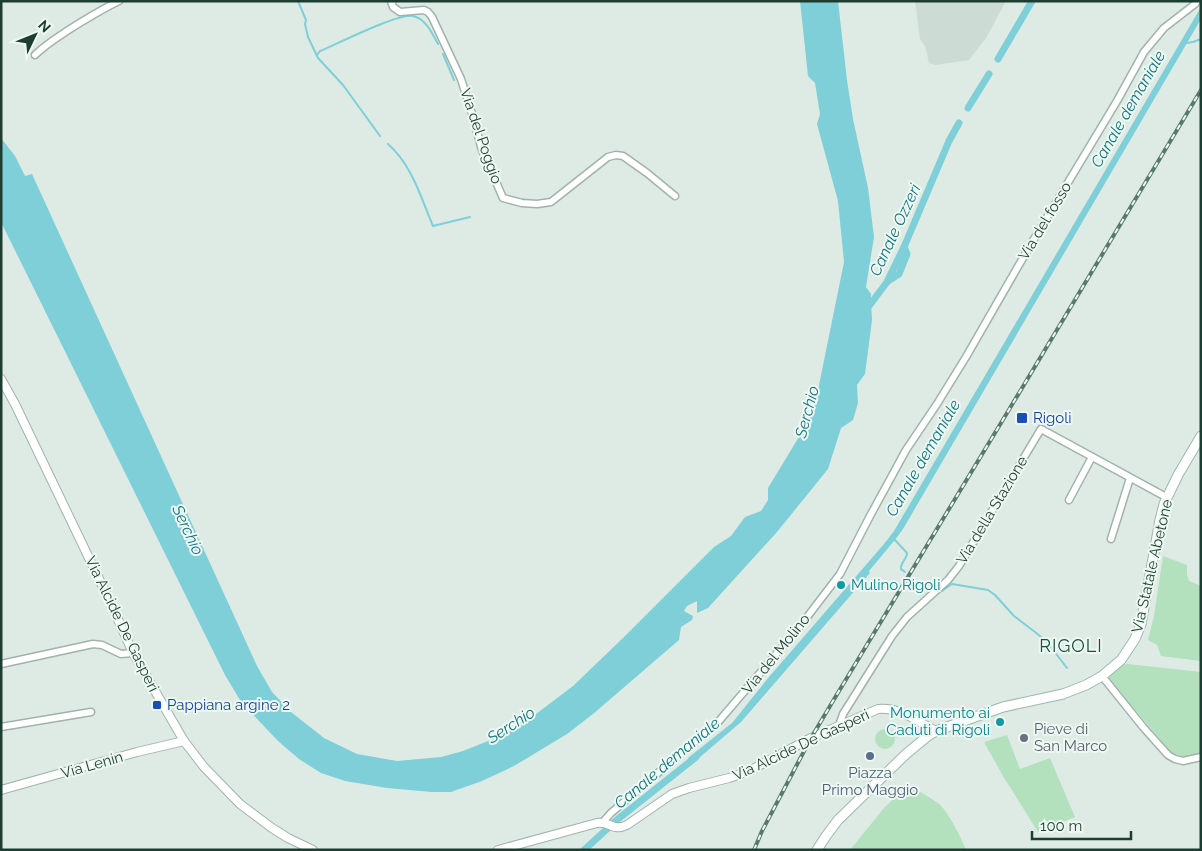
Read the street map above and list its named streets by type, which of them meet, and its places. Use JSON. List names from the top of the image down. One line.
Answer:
{"streets":{"main road":["Via Statale Abetone"],"street":["Via del Poggio","Via del fosso","Via della Stazione","Via Alcide De Gasperi","Via del Molino","Via Lenin"]},"crossings":[["Via del fosso","Via del Molino"],["Via della Stazione","Via Statale Abetone"],["Via della Stazione","Via Alcide De Gasperi"],["Via Statale Abetone","Via Alcide De Gasperi"],["Via Alcide De Gasperi","Via del Molino"],["Via Alcide De Gasperi","Via Lenin"]],"districts":["RIGOLI"],"water":["Canale demaniale","Canale Ozzeri","Serchio"],"places":{"transit":["Rigoli","Pappiana argine 2"],"other":["Mulino Rigoli","Monumento ai Caduti di Rigoli","Pieve di San Marco","Piazza Primo Maggio"]},"scale_bar":"100 m","north":"top right"}
